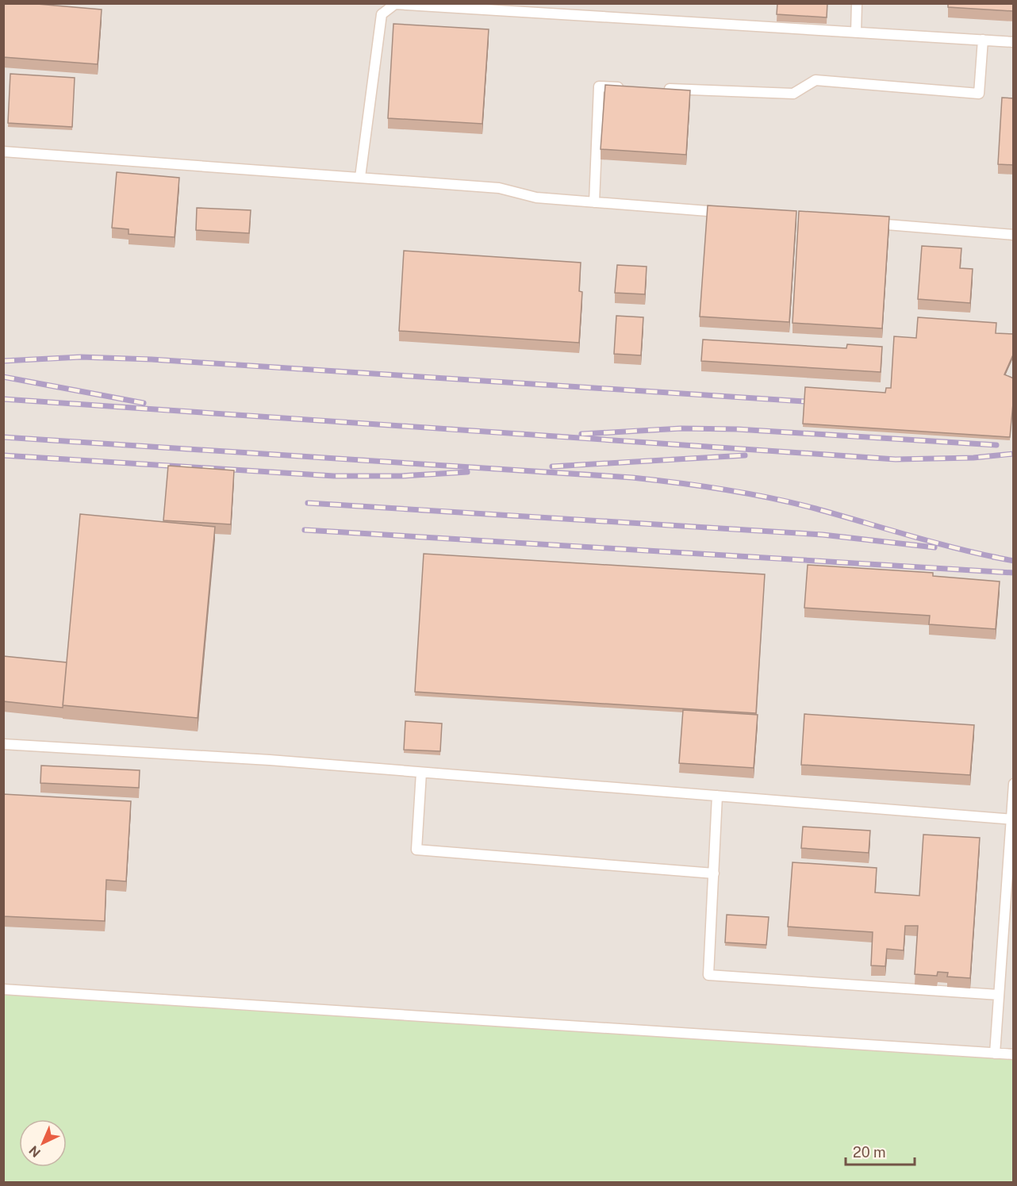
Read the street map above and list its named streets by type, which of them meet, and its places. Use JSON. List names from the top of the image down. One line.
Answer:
{"scale_bar":"20 m","north":"bottom left"}
